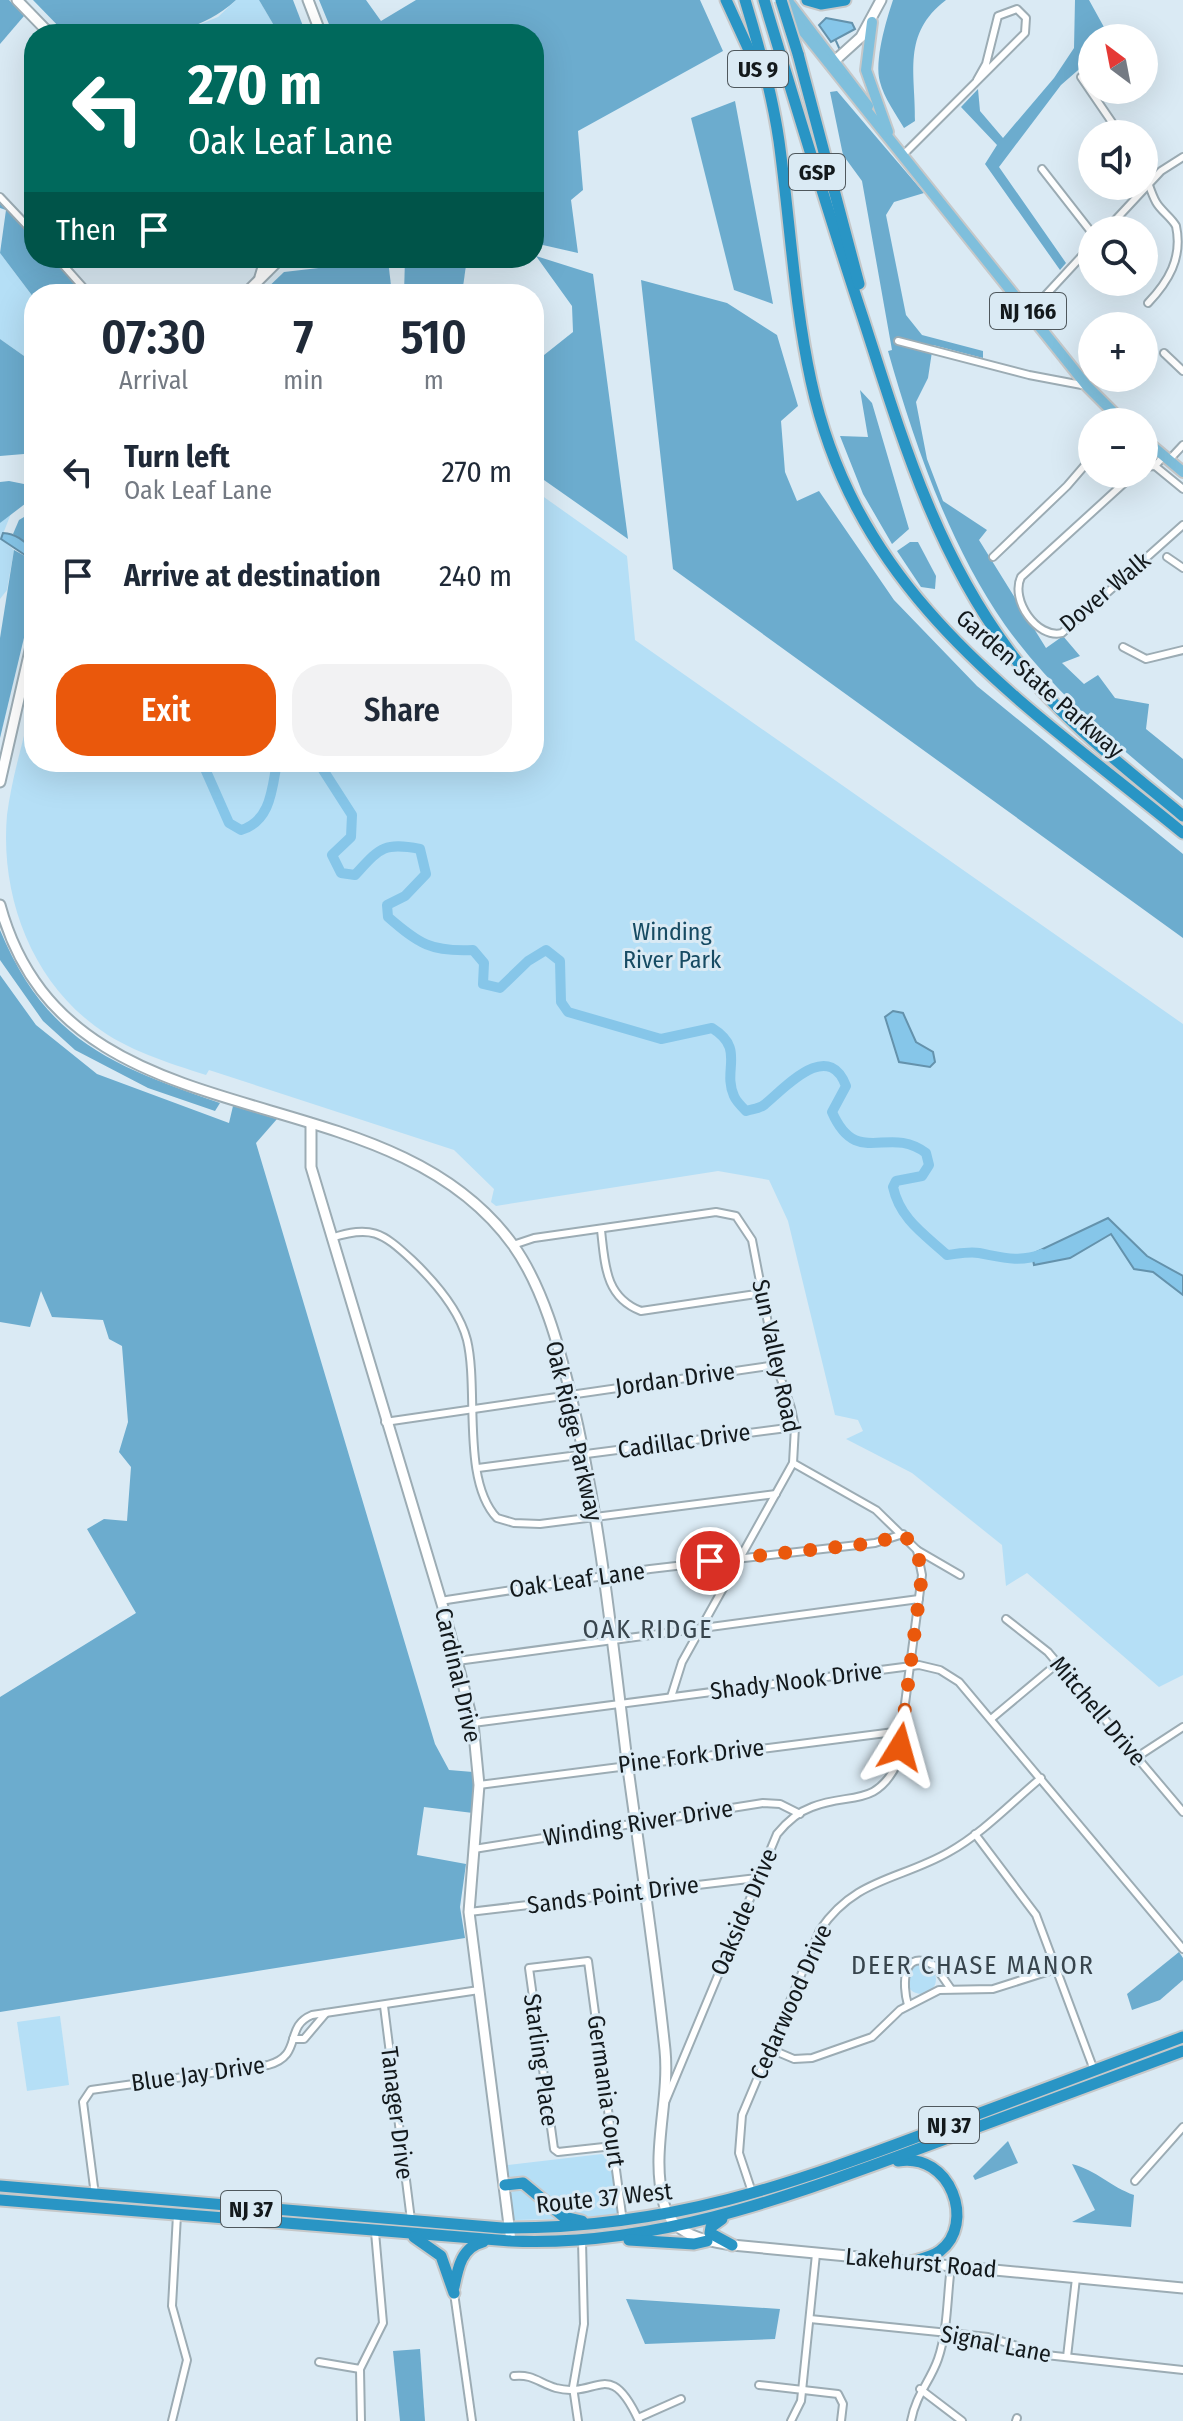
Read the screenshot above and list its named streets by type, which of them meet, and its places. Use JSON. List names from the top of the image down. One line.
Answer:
{"streets":{"highway":["US 9","GSP","Garden State Parkway","NJ 37","Route 37 West"],"main road":["NJ 166","Oak Ridge Parkway","Cardinal Drive","Lakehurst Road"],"street":["Dover Walk","Sun Valley Road","Jordan Drive","Cadillac Drive","Oak Leaf Lane","Shady Nook Drive","Mitchell Drive","Pine Fork Drive","Winding River Drive","Sands Point Drive","Oakside Drive","Cedarwood Drive","Starling Place","Blue Jay Drive","Germania Court","Tanager Drive","Signal Lane"]},"crossings":[["US 9","NJ 166"],["US 9","Garden State Parkway"],["Sun Valley Road","Jordan Drive"],["Sun Valley Road","Oak Ridge Parkway"],["Sun Valley Road","Cadillac Drive"],["Sun Valley Road","Oak Leaf Lane"],["Sun Valley Road","Shady Nook Drive"],["Jordan Drive","Oak Ridge Parkway"],["Jordan Drive","Cardinal Drive"],["Oak Ridge Parkway","Cadillac Drive"],["Oak Ridge Parkway","Oak Leaf Lane"],["Oak Ridge Parkway","Cardinal Drive"],["Oak Ridge Parkway","Shady Nook Drive"],["Oak Ridge Parkway","Pine Fork Drive"],["Oak Ridge Parkway","Winding River Drive"],["Oak Ridge Parkway","Sands Point Drive"],["Oak Ridge Parkway","Oakside Drive"],["Oak Ridge Parkway","Route 37 West"],["Oak Ridge Parkway","Lakehurst Road"],["Oak Leaf Lane","Cardinal Drive"],["Cardinal Drive","Shady Nook Drive"],["Cardinal Drive","Pine Fork Drive"],["Cardinal Drive","Winding River Drive"],["Cardinal Drive","Sands Point Drive"],["Cardinal Drive","Blue Jay Drive"],["Cardinal Drive","Route 37 West"],["Shady Nook Drive","Oakside Drive"],["Shady Nook Drive","Cedarwood Drive"],["Pine Fork Drive","Oakside Drive"],["Winding River Drive","Oakside Drive"],["Sands Point Drive","Oakside Drive"],["Cedarwood Drive","Route 37 West"],["Starling Place","Germania Court"],["Blue Jay Drive","Tanager Drive"],["Blue Jay Drive","Route 37 West"],["Germania Court","Route 37 West"],["Tanager Drive","Route 37 West"],["Route 37 West","Lakehurst Road"]],"districts":["OAK RIDGE","DEER CHASE MANOR"],"parks":["Winding River Park"],"north":"top left","page":{"map_buttons":["+","−"],"turn":["270 m","Oak Leaf Lane"],"then":"Then","eta":["07:30","Arrival","7","min","510","m"],"list":[{"name":"Turn left","note":"Oak Leaf Lane","value":"270 m"},{"name":"Arrive at destination","value":"240 m"}],"buttons":["Exit","Share"]}}
